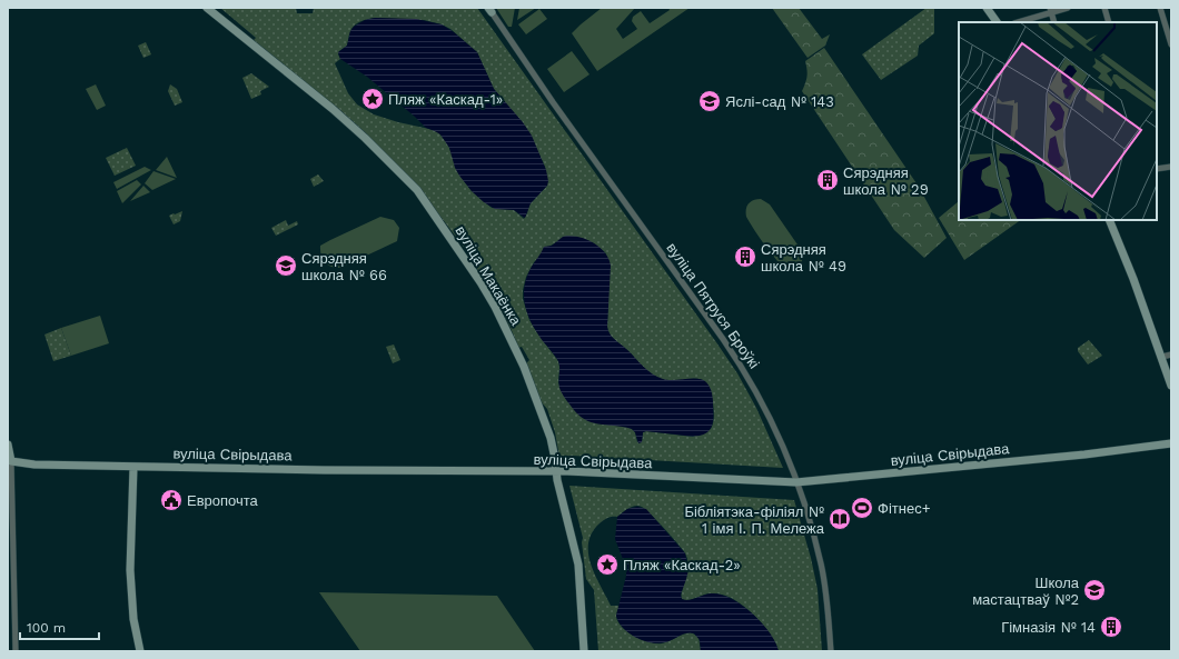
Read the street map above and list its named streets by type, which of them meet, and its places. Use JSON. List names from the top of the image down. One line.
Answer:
{"streets":{"main road":["вуліца Макаёнка","вуліца Свірыдава"],"street":["вуліца Пятруся Броўкі"]},"crossings":[["вуліца Макаёнка","вуліца Свірыдава"],["вуліца Пятруся Броўкі","вуліца Свірыдава"]],"places":{"place":["Пляж «Каскад-1»","Пляж «Каскад-2»"],"school or university":["Яслі-сад № 143","Сярэдняя школа № 66","Школа мастацтваў №2"],"building":["Сярэдняя школа № 29","Сярэдняя школа № 49","Гімназія № 14"],"public building":["Европочта"],"sports":["Фітнес+"],"library":["Бібліятэка-філіял № 1 імя І. П. Мележа"]},"scale_bar":"100 m"}
